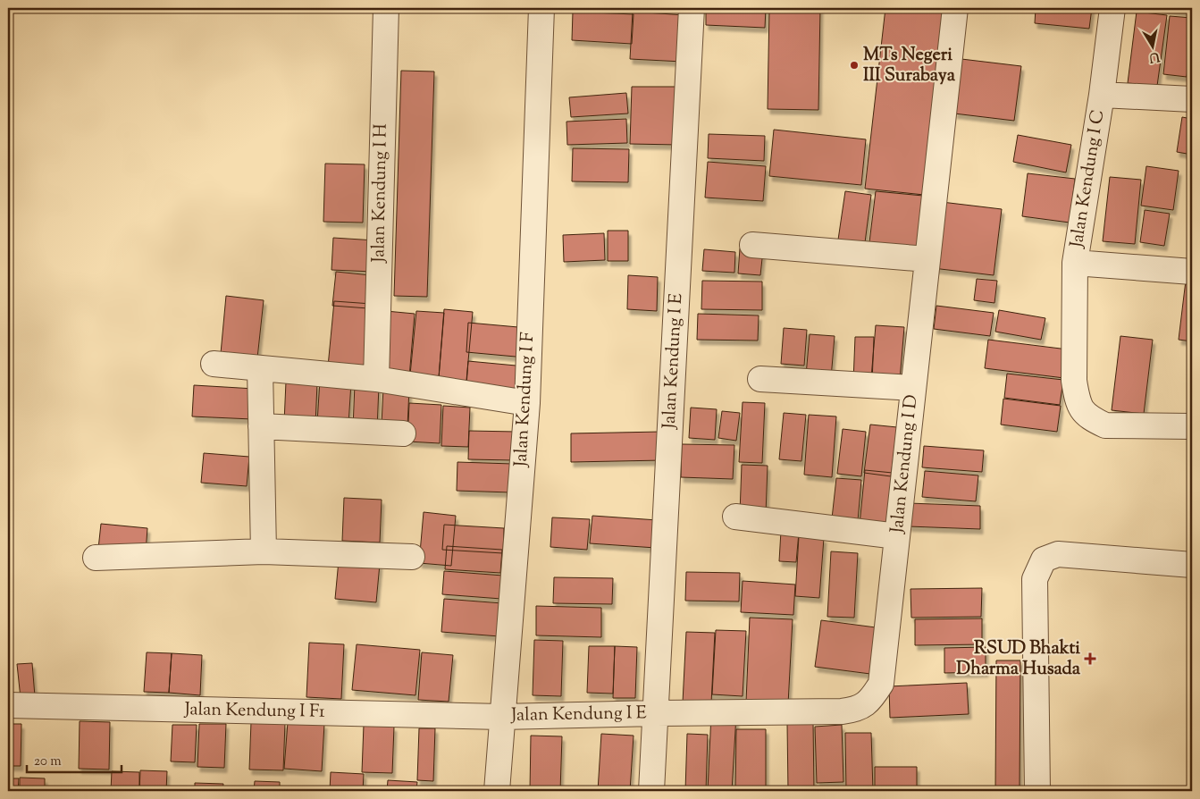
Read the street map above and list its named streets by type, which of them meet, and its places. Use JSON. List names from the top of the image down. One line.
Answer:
{"streets":{"street":["Jalan Kendung I C","Jalan Kendung I H","Jalan Kendung I E","Jalan Kendung I F","Jalan Kendung I D","Jalan Kendung I F1"]},"crossings":[["Jalan Kendung I E","Jalan Kendung I F"],["Jalan Kendung I E","Jalan Kendung I D"],["Jalan Kendung I E","Jalan Kendung I F1"],["Jalan Kendung I F","Jalan Kendung I F1"]],"places":{"other":["MTs Negeri III Surabaya"],"health":["RSUD Bhakti Dharma Husada"]},"scale_bar":"20 m","north":"bottom"}
